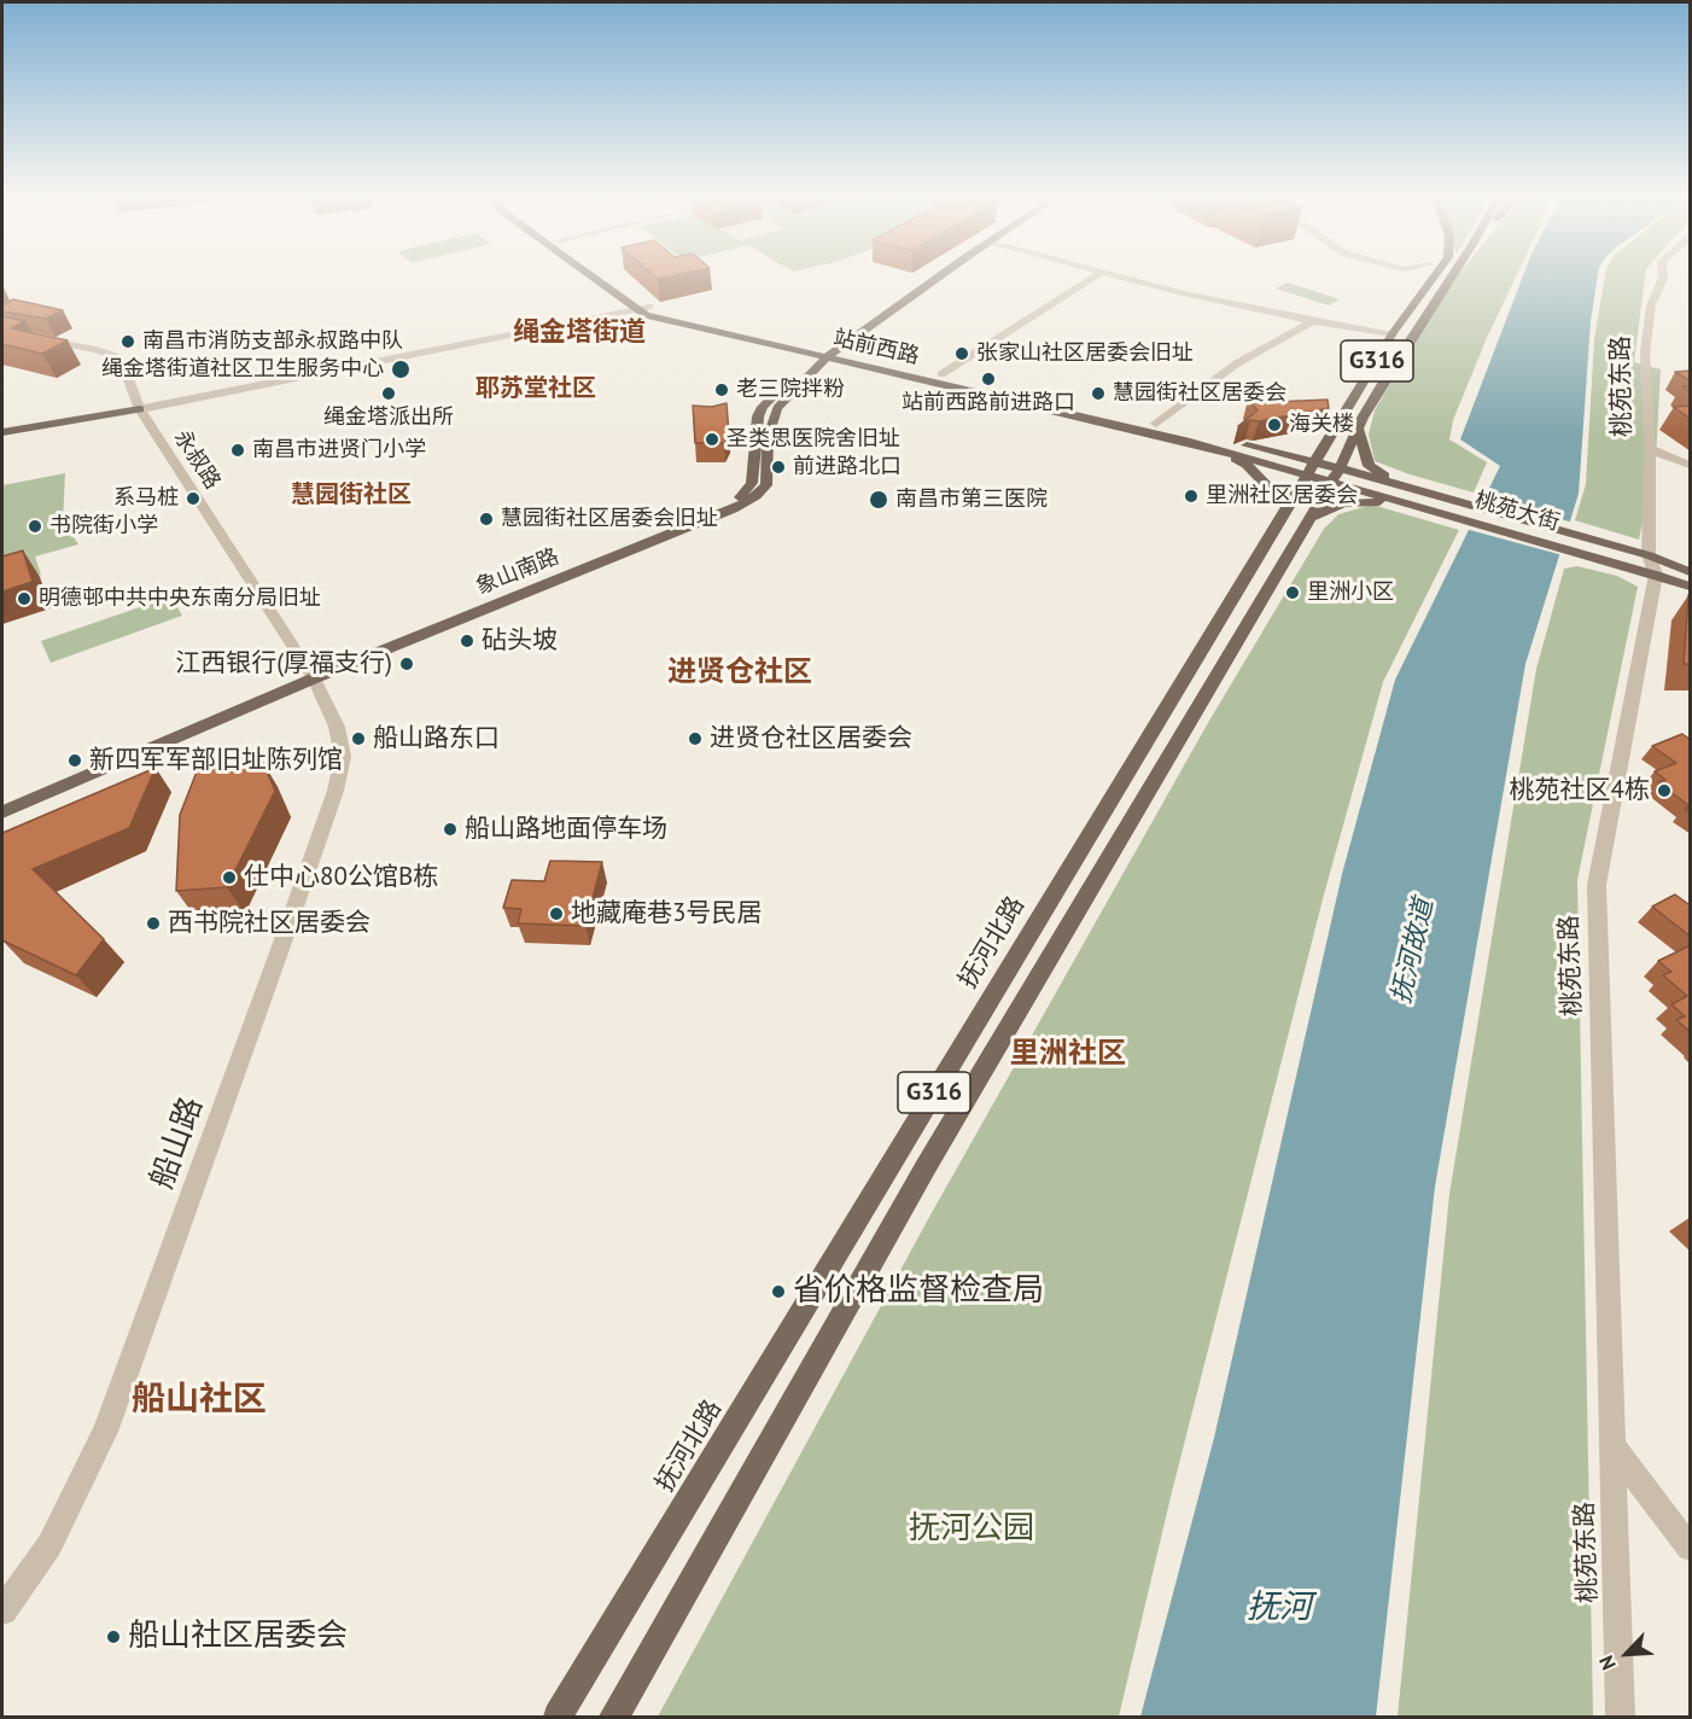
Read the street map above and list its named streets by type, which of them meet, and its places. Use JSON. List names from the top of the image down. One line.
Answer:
{"streets":{"main road":["站前西路","G316","桃苑大街","象山南路","抚河北路"],"street":["桃苑东路","永叔路","船山路"]},"crossings":[["站前西路","G316"],["站前西路","桃苑大街"],["站前西路","象山南路"],["站前西路","抚河北路"],["G316","桃苑大街"],["桃苑东路","桃苑大街"],["永叔路","象山南路"],["永叔路","船山路"],["象山南路","船山路"]],"districts":["绳金塔街道","耶苏堂社区","慧园街社区","进贤仓社区","里洲社区","船山社区"],"water":["抚河故道","抚河"],"parks":["抚河公园"],"places":["南昌市消防支部永叔路中队","张家山社区居委会旧址","绳金塔街道社区卫生服务中心","站前西路前进路口","老三院拌粉","绳金塔派出所","慧园街社区居委会","海关楼","圣类思医院舍旧址","南昌市进贤门小学","前进路北口","里洲社区居委会","系马桩","南昌市第三医院","慧园街社区居委会旧址","书院街小学","里洲小区","明德邨中共中央东南分局旧址","砧头坡","江西银行(厚福支行)","船山路东口","进贤仓社区居委会","新四军军部旧址陈列馆","桃苑社区4栋","船山路地面停车场","仕中心80公馆B栋","地藏庵巷3号民居","西书院社区居委会","省价格监督检查局","船山社区居委会"],"north":"bottom left"}
